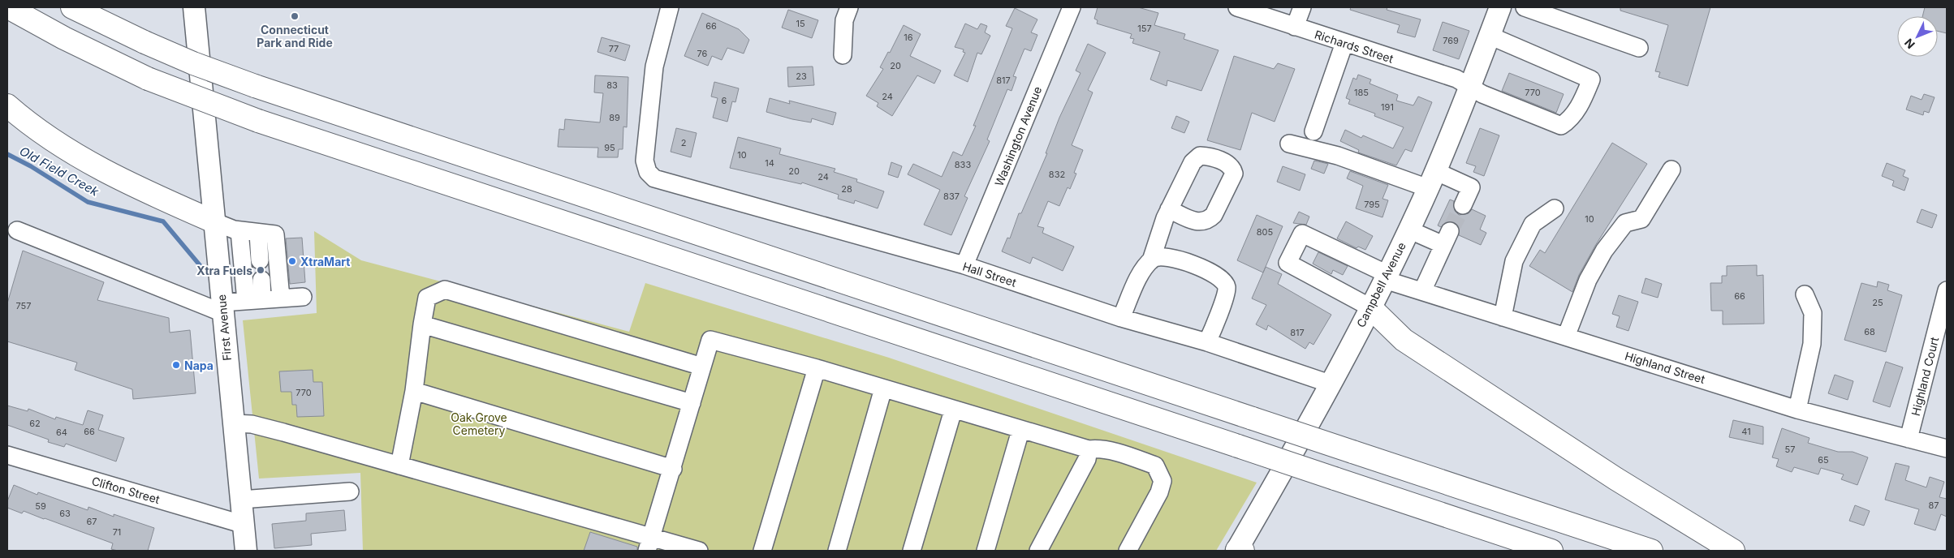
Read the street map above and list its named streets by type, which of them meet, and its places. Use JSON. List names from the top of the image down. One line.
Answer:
{"streets":{"main road":["Campbell Avenue","First Avenue"],"street":["Richards Street","Washington Avenue","Hall Street","Highland Street","Highland Court","Clifton Street"]},"crossings":[["Richards Street","Campbell Avenue"],["Washington Avenue","Hall Street"],["Hall Street","Campbell Avenue"],["Campbell Avenue","Highland Street"],["First Avenue","Clifton Street"],["Highland Street","Highland Court"]],"water":["Old Field Creek"],"parks":["Oak Grove Cemetery"],"places":["Connecticut Park and Ride","XtraMart","Xtra Fuels","Napa"],"house_numbers":["15","66","157","16","769","77","76","20","23","817","83","185","770","24","6","191","89","2","95","10","14","833","20","832","24","28","837","795","10","805","66","25","757","68","817","770","62","66","41","64","57","65","87","59","63","67","71"],"north":"bottom left"}
